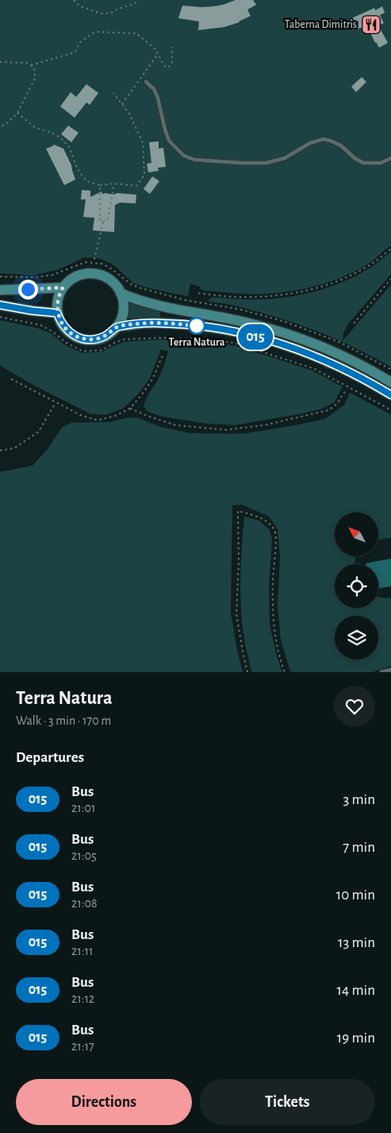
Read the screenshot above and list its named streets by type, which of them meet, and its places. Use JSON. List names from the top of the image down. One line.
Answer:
{"places":{"restaurant":["Taberna Dimitris"],"other":["Terra Natura"]},"lines":["bus line 015"],"north":"top left","page":{"on_map":"015","heading":[["Terra Natura","Walk · 3 min · 170 m"],"Departures"],"list":[{"mark":"015","name":"Bus","note":"21:01","value":"3 min"},{"mark":"015","name":"Bus","note":"21:05","value":"7 min"},{"mark":"015","name":"Bus","note":"21:08","value":"10 min"},{"mark":"015","name":"Bus","note":"21:11","value":"13 min"},{"mark":"015","name":"Bus","note":"21:12","value":"14 min"},{"mark":"015","name":"Bus","note":"21:17","value":"19 min"}],"buttons":["Directions","Tickets"]}}
